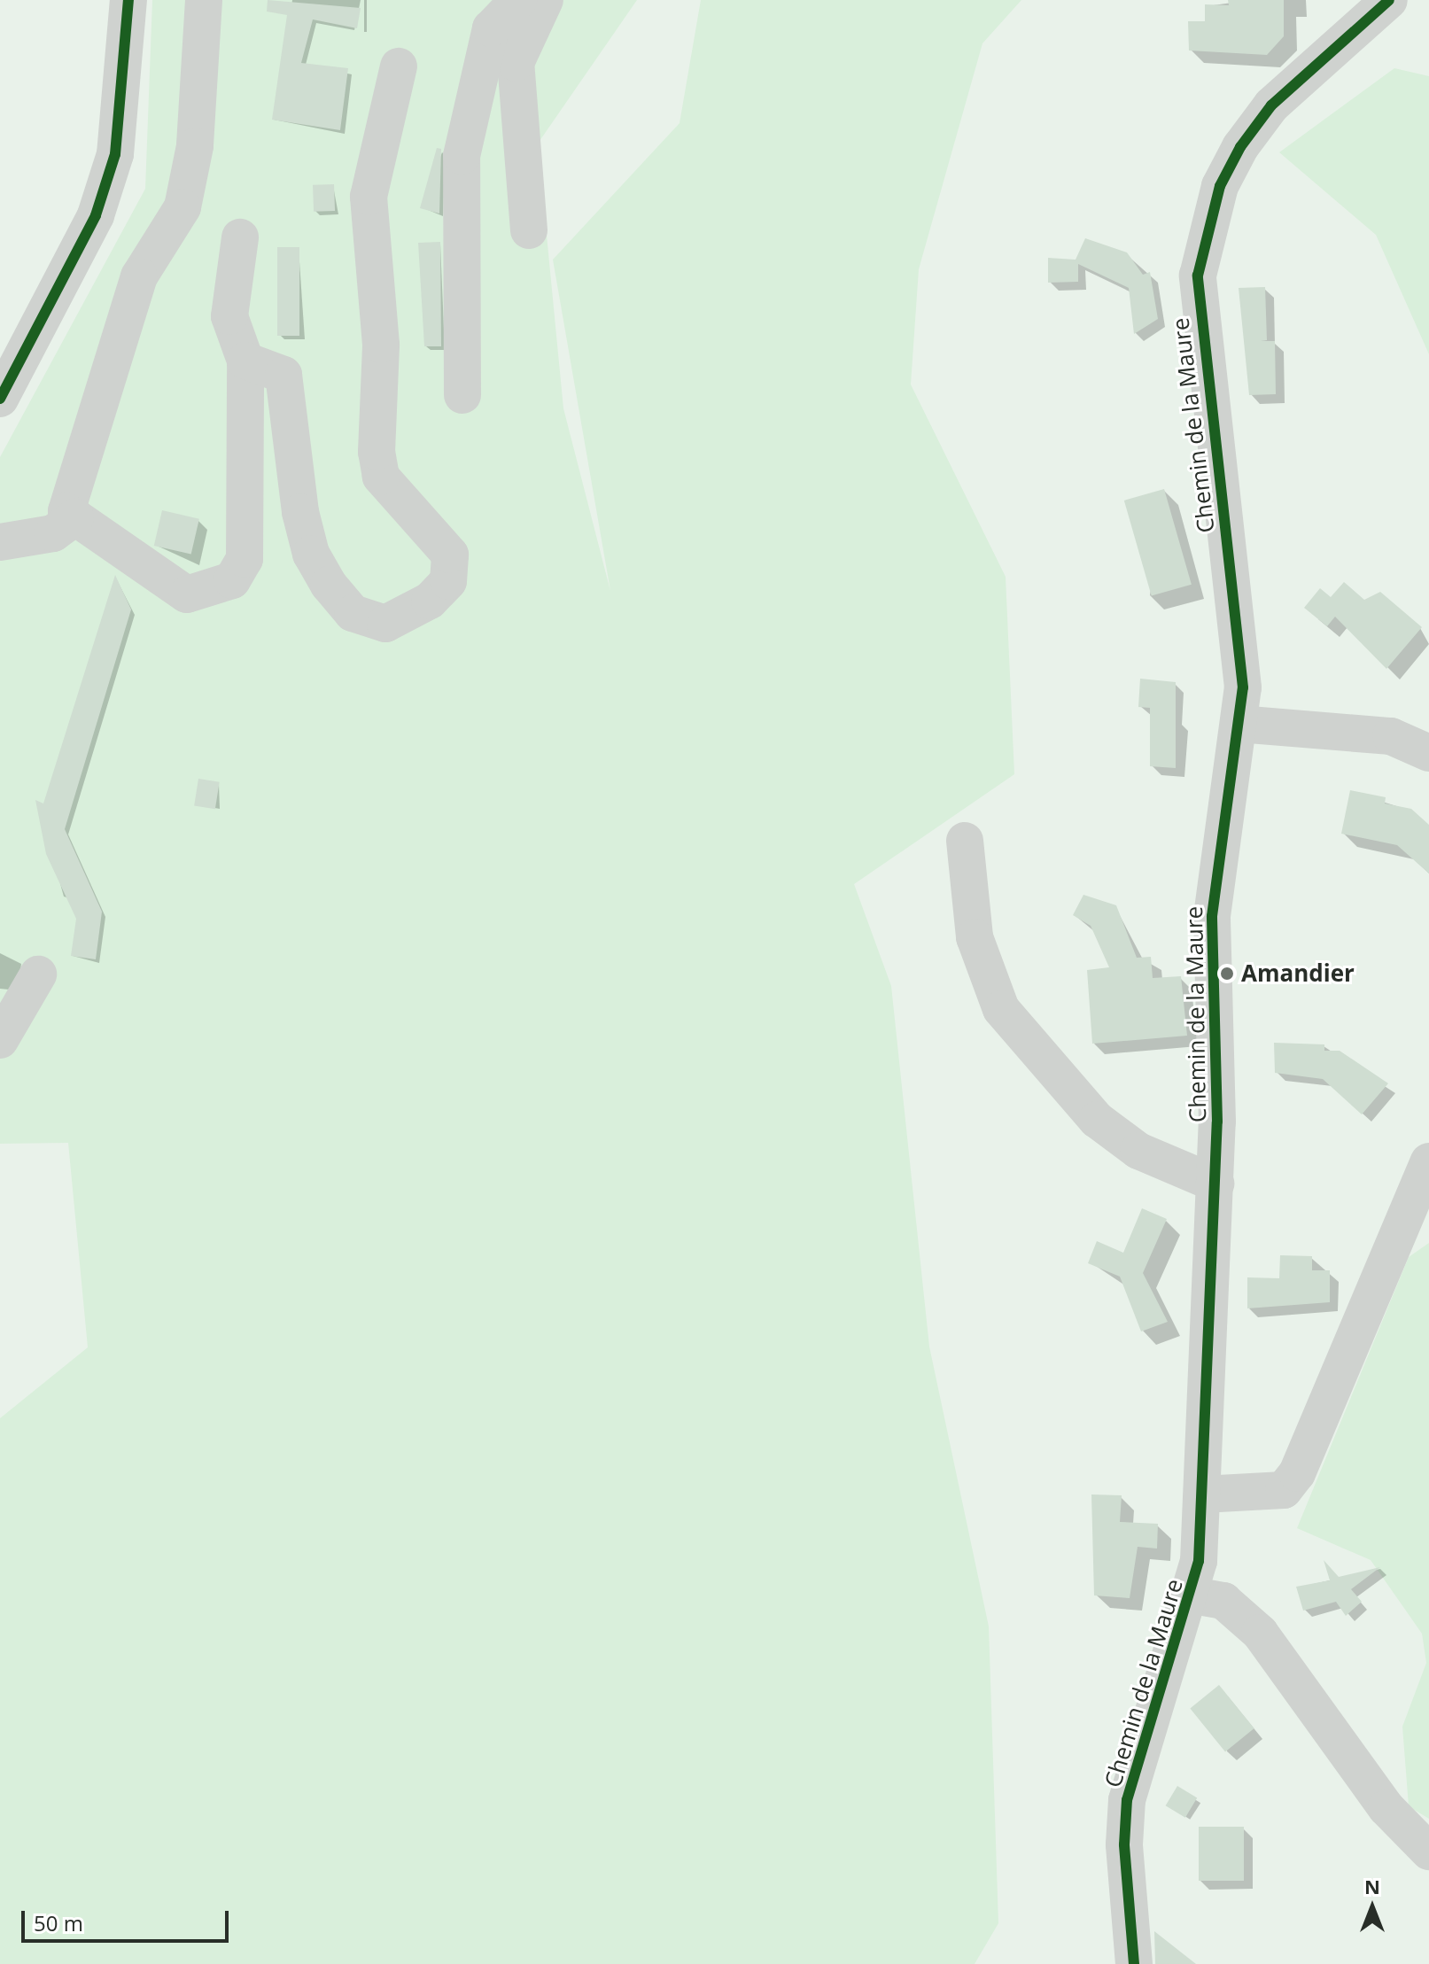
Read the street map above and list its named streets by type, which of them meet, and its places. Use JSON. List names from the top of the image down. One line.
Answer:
{"streets":{"street":["Chemin de la Maure"]},"places":["Amandier"],"scale_bar":"50 m","north":"top"}
